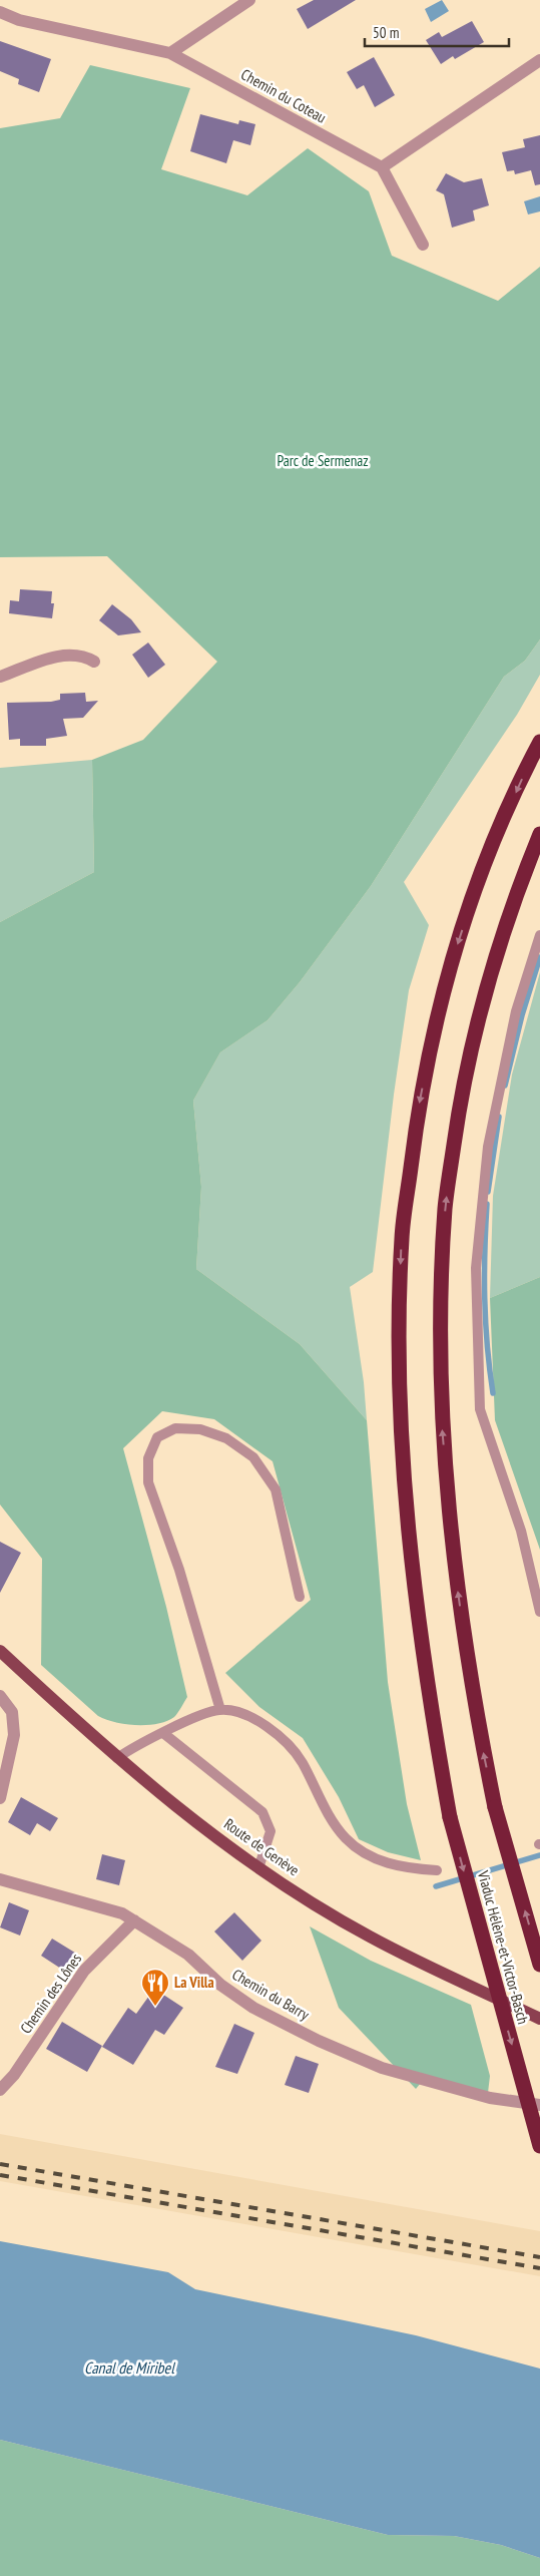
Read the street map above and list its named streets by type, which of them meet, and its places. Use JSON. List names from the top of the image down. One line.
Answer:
{"streets":{"highway":["Viaduc Hélène-et-Victor-Basch"],"main road":["Route de Genève"],"street":["Chemin du Coteau","Chemin des Lônes","Chemin du Barry"]},"crossings":[["Chemin des Lônes","Chemin du Barry"]],"water":["Canal de Miribel"],"parks":["Parc de Sermenaz"],"places":{"restaurant":["La Villa"]},"scale_bar":"50 m"}
